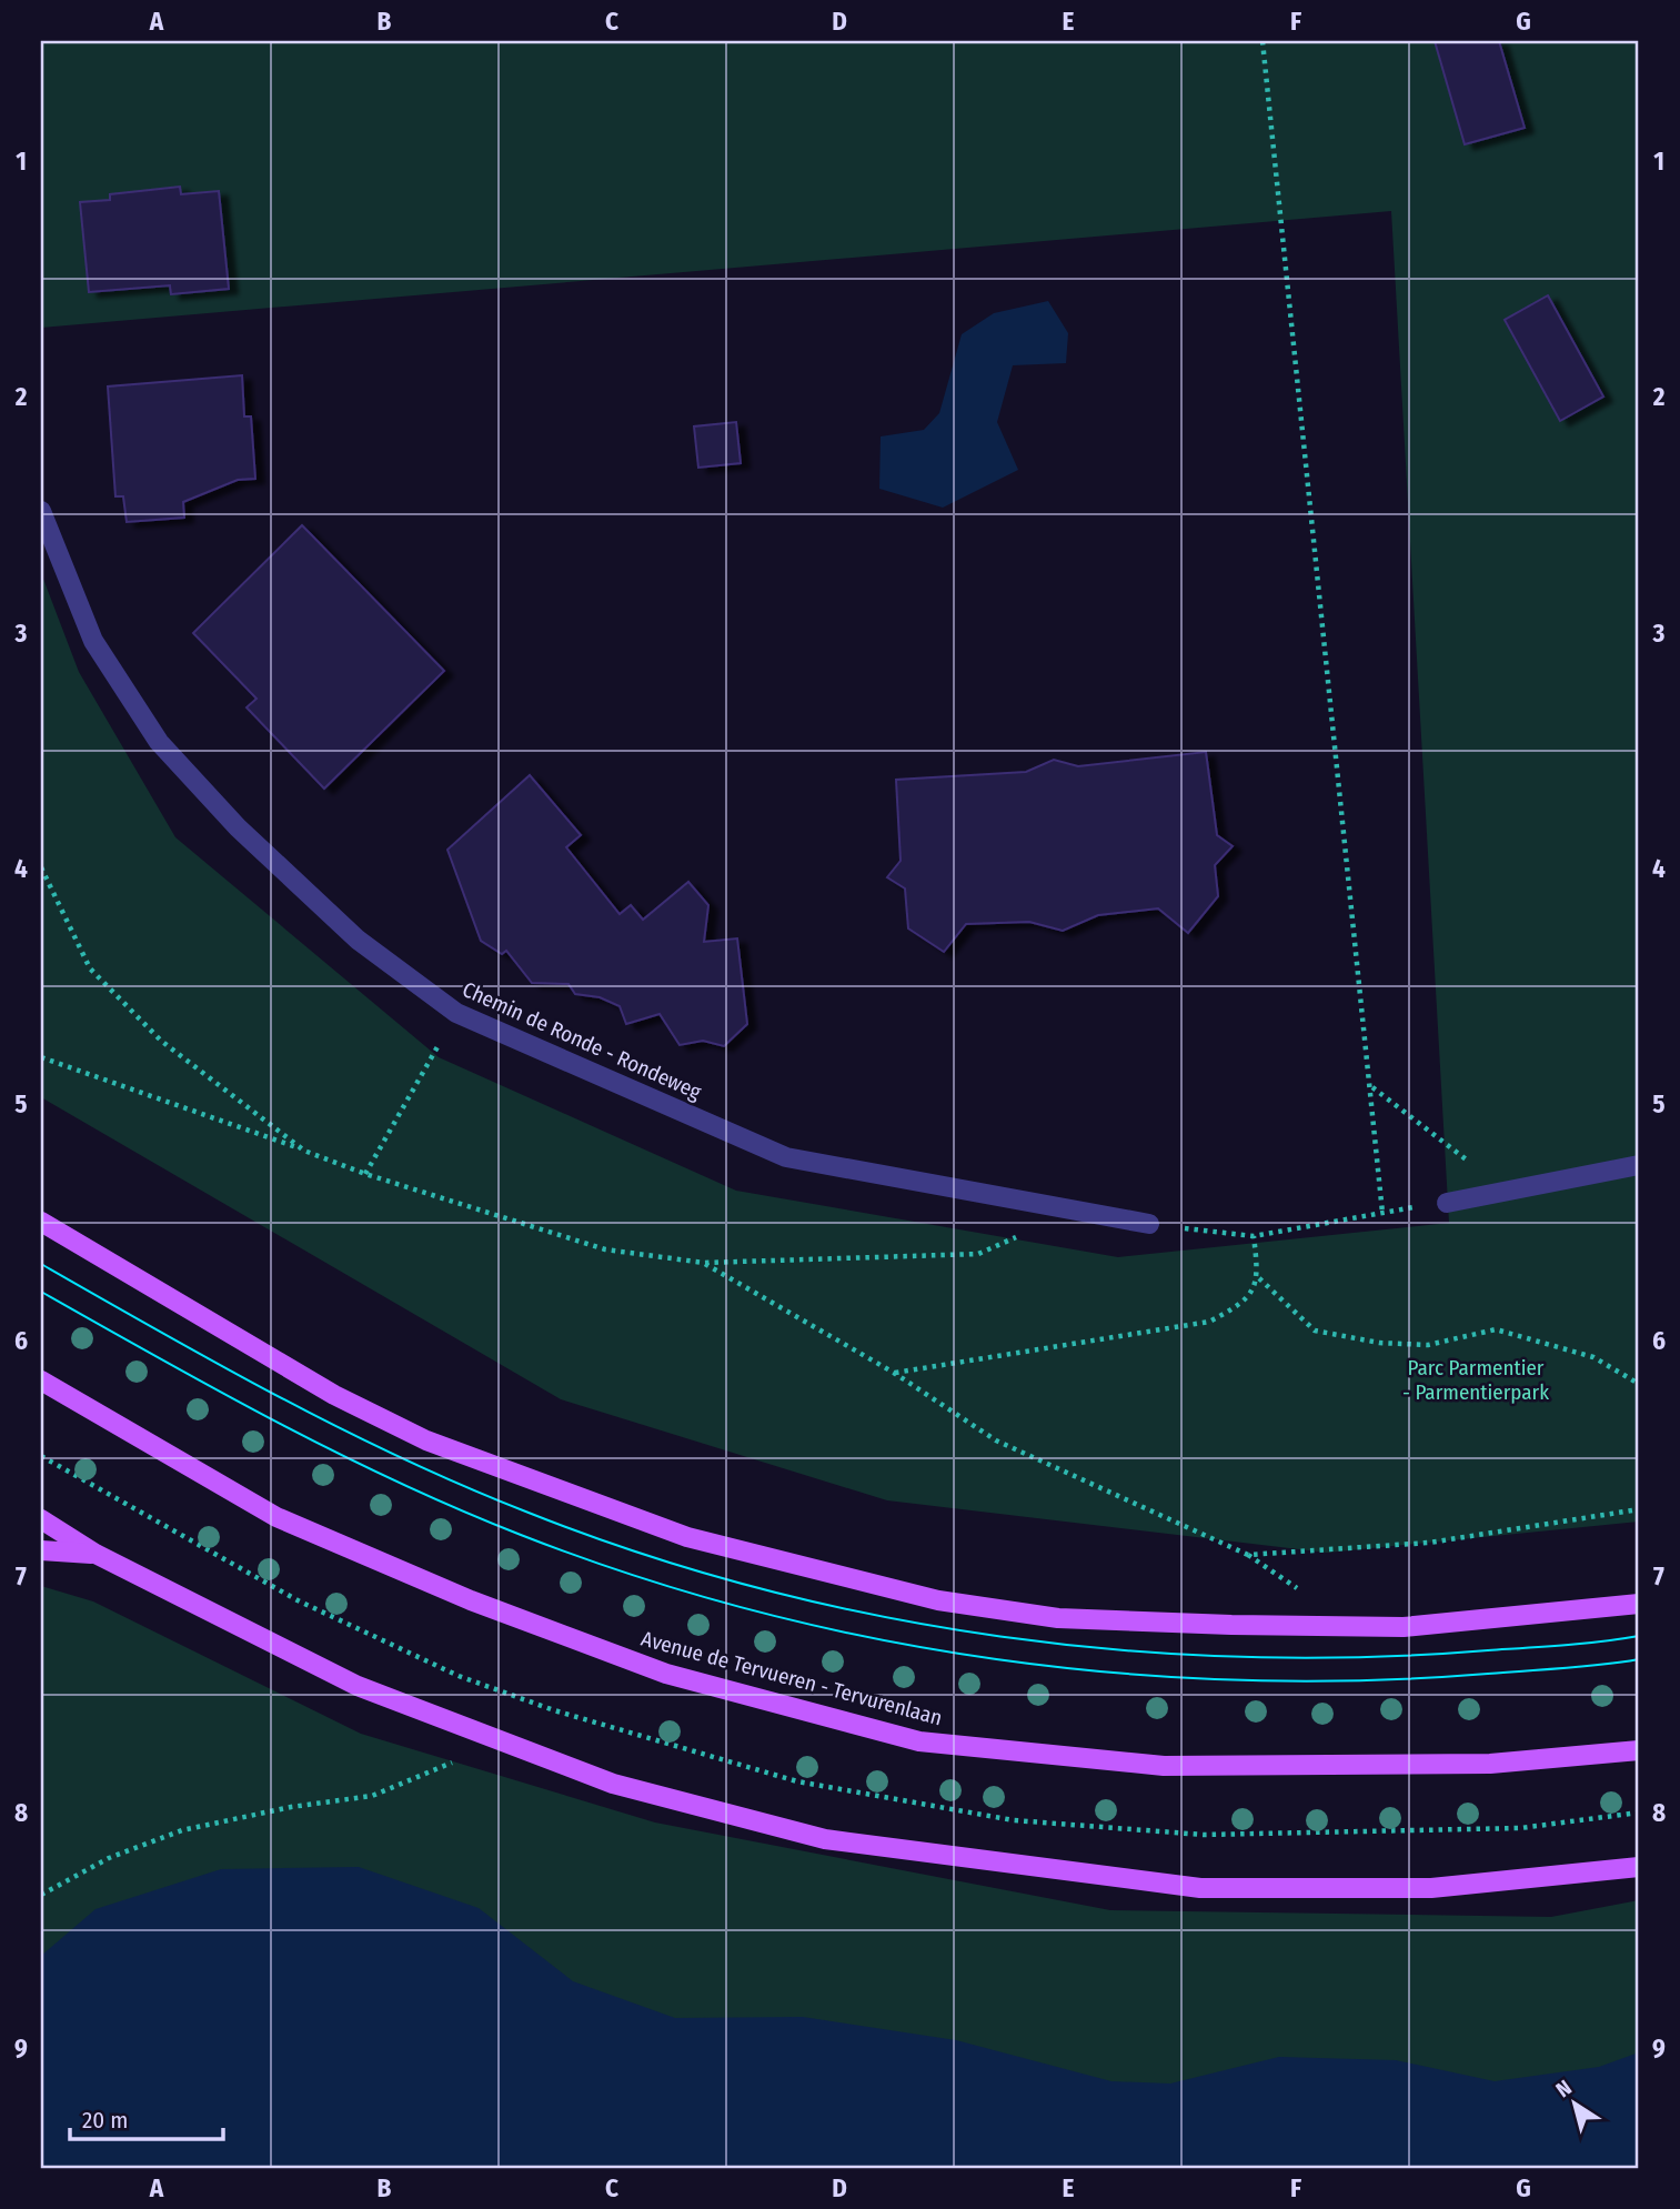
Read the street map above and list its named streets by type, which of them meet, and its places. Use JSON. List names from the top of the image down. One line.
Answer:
{"streets":{"main road":["Avenue de Tervueren - Tervurenlaan"],"street":["Chemin de Ronde - Rondeweg"]},"parks":["Parc Parmentier - Parmentierpark"],"scale_bar":"20 m","north":"top left","grid":{"columns":["A","B","C","D","E","F","G"],"rows":["1","2","3","4","5","6","7","8","9"]}}
